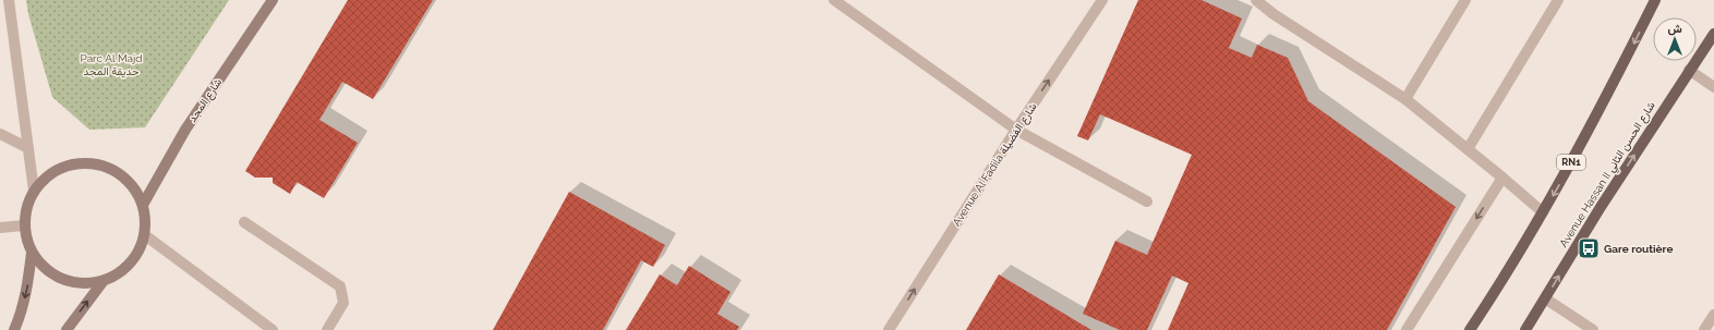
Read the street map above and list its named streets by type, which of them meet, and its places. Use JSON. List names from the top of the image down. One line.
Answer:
{"streets":{"main road":["شارع المجد","RN1","Avenue Hassan II شارع الحسن الثاني"],"street":["Avenue Al Fadila شارع الفضيلة"]},"one_way":["Avenue Al Fadila شارع الفضيلة"],"parks":["Parc Al Majd حديقة المجد"],"places":{"bus stop":["Gare routière"]},"north":"top"}
